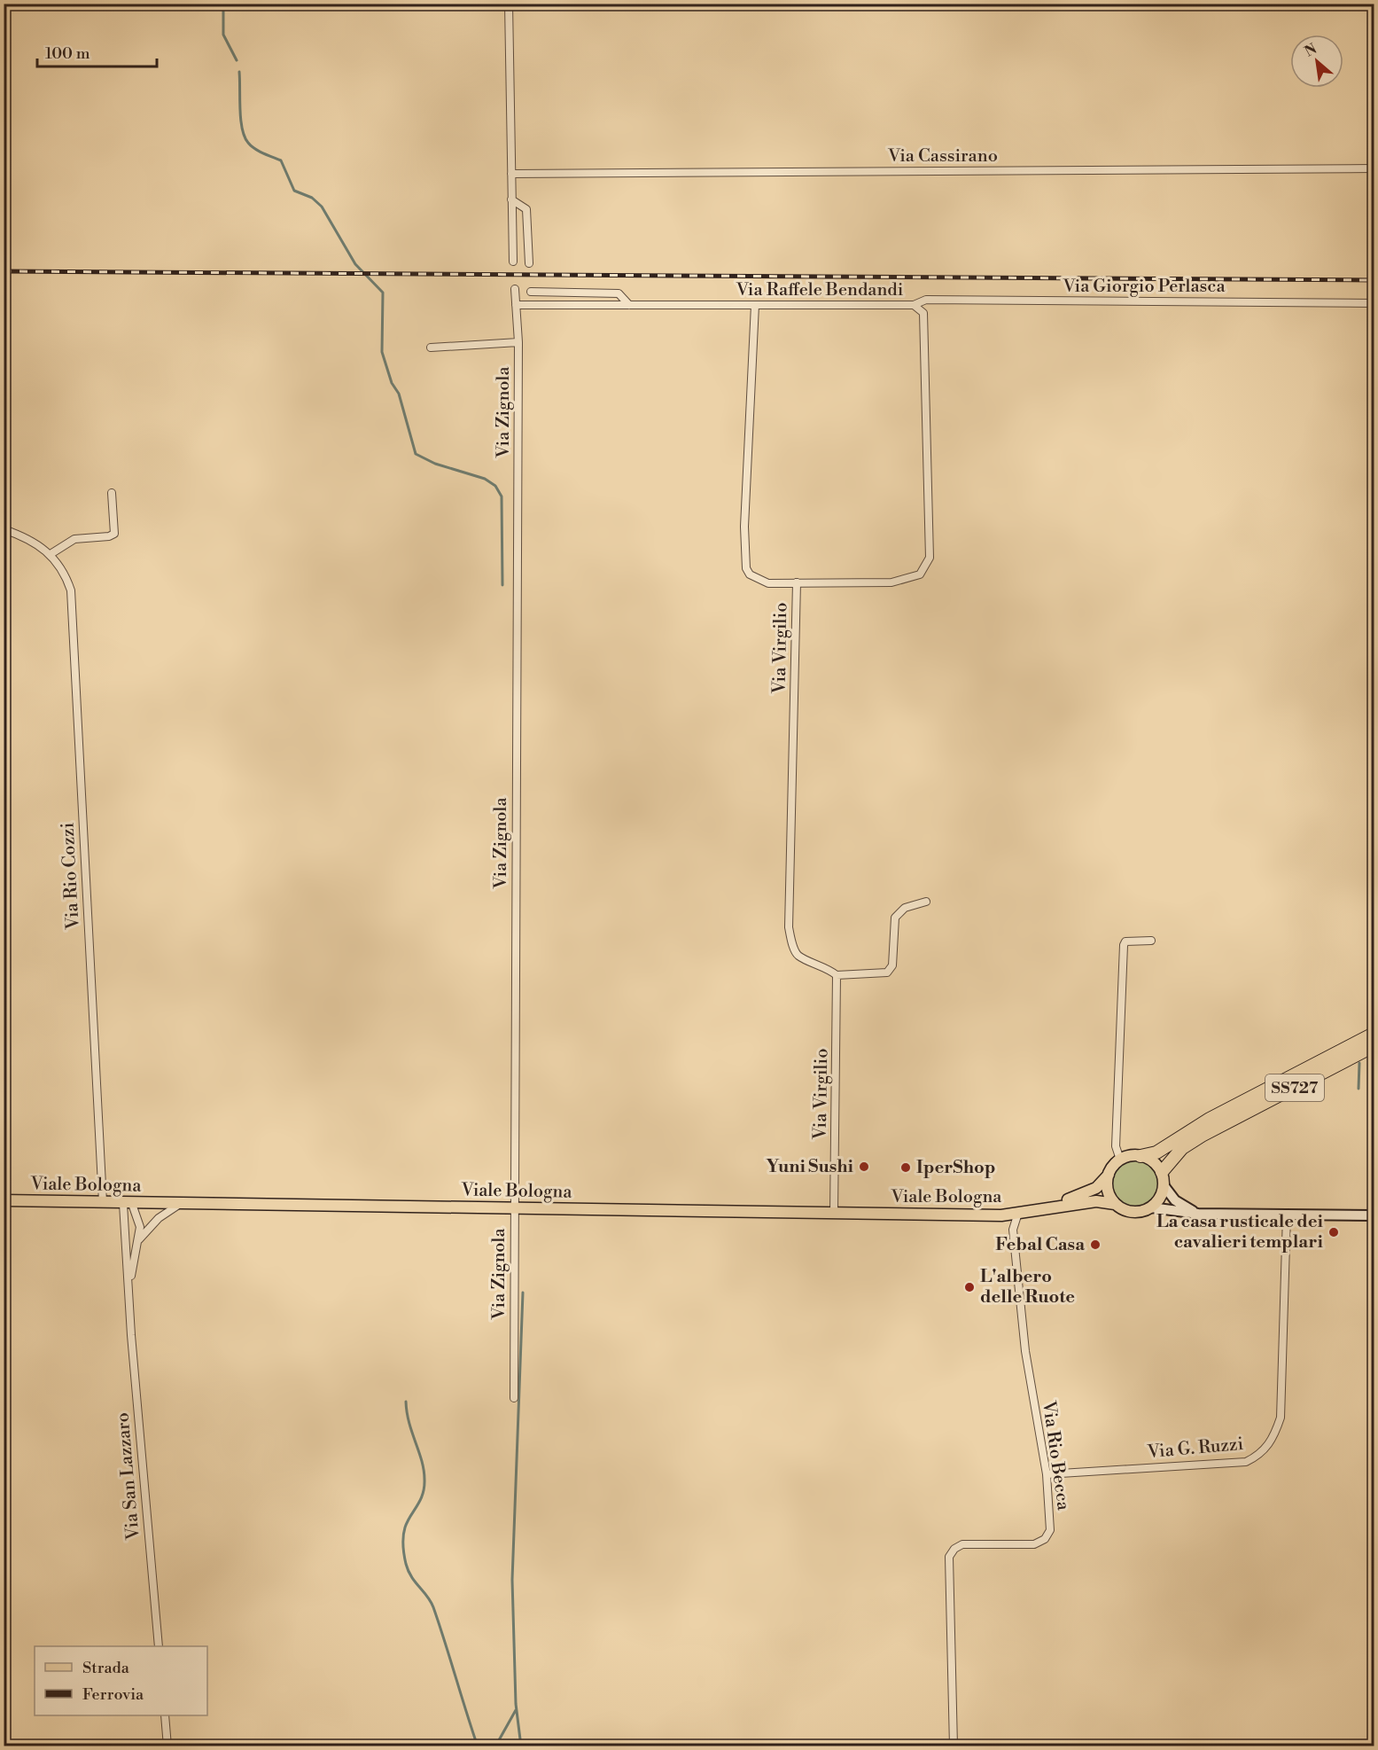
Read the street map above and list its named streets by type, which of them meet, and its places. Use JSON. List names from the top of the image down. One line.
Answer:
{"streets":{"highway":["SS727"],"main road":["Viale Bologna"],"street":["Via Cassirano","Via Giorgio Perlasca","Via Raffele Bendandi","Via Zignola","Via Virgilio","Via Rio Cozzi","Via G. Ruzzi","Via Rio Becca","Via San Lazzaro"]},"crossings":[["Via Giorgio Perlasca","Via Raffele Bendandi"],["Via Raffele Bendandi","Via Zignola"],["Via Raffele Bendandi","Via Virgilio"],["Via Zignola","Viale Bologna"],["Via Virgilio","Viale Bologna"],["Via Rio Cozzi","Viale Bologna"],["Viale Bologna","Via Rio Becca"],["Viale Bologna","Via San Lazzaro"],["Via G. Ruzzi","Via Rio Becca"]],"places":["Yuni Sushi","IperShop","La casa rusticale dei cavalieri templari","Febal Casa","L'albero delle Ruote"],"legend":["Strada","Ferrovia"],"scale_bar":"100 m","north":"top left"}
